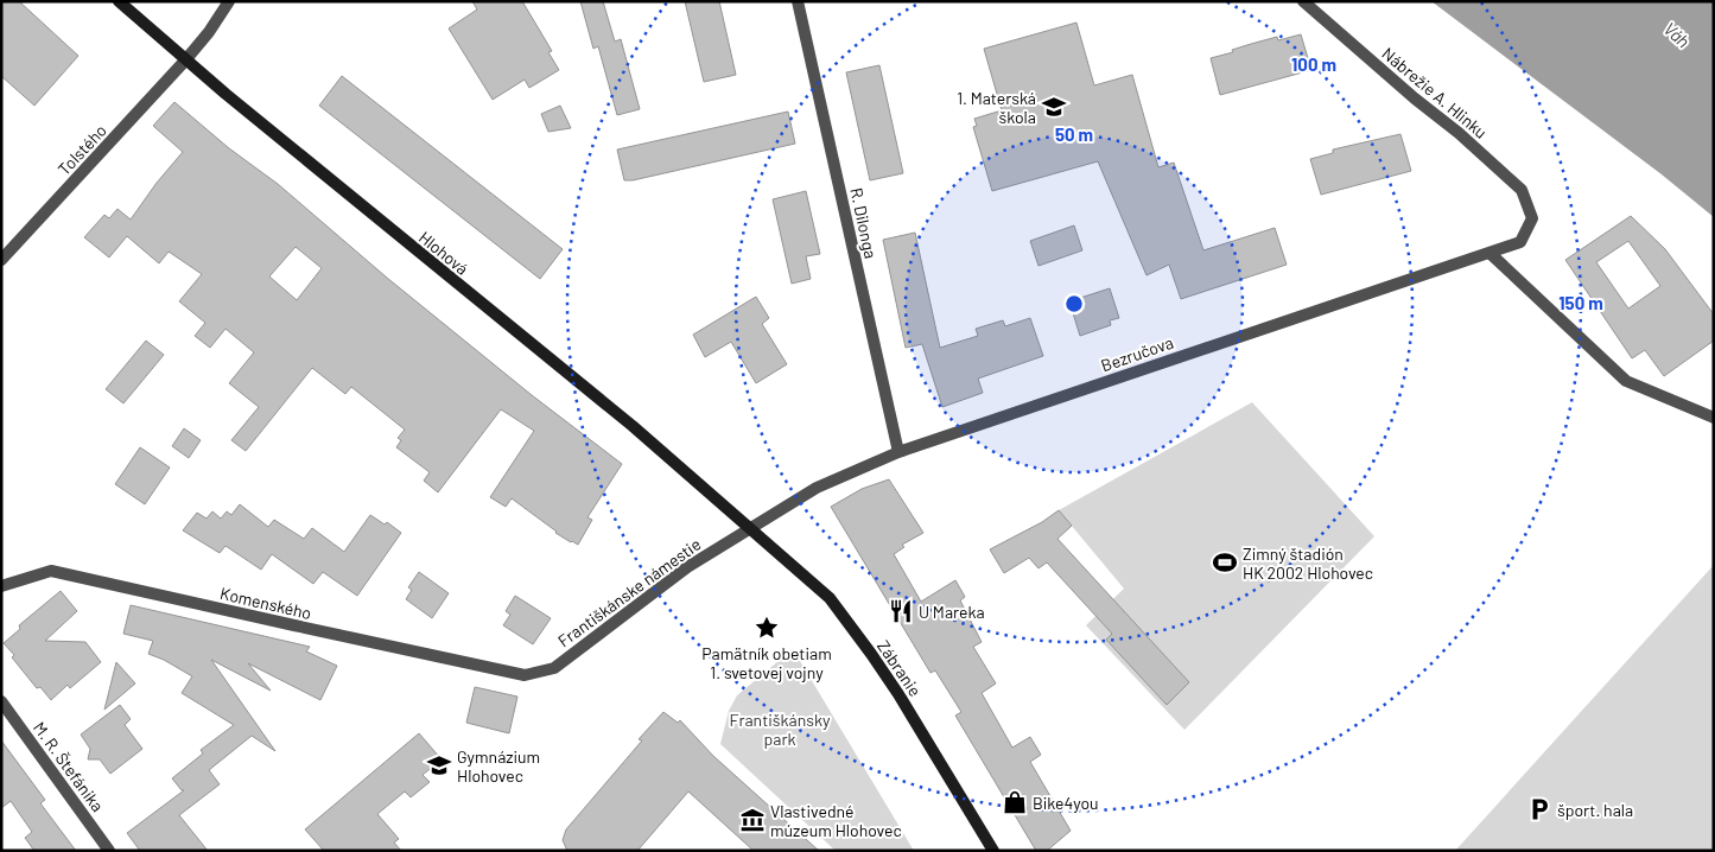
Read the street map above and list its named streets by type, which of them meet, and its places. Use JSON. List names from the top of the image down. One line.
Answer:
{"streets":{"main road":["Hlohová","Zábranie"],"street":["Nábrežie A. Hlinku","Tolstého","R. Dilonga","Bezručova","Františkánske námestie","Komenského","M. R. Štefánika"]},"crossings":[["Nábrežie A. Hlinku","Bezručova"],["Tolstého","Hlohová"],["R. Dilonga","Bezručova"],["Hlohová","Bezručova"],["Hlohová","Františkánske námestie"],["Hlohová","Zábranie"],["Bezručova","Františkánske námestie"],["Bezručova","Zábranie"],["Františkánske námestie","Komenského"],["Františkánske námestie","Zábranie"]],"water":["Váh"],"parks":["Františkánsky park"],"places":{"school or university":["1. Materská škola","Gymnázium Hlohovec"],"sports":["Zimný štadión HK 2002 Hlohovec"],"restaurant":["U Mareka"],"place":["Pamätník obetiam 1. svetovej vojny"],"shop":["Bike4you"],"parking":["šport. hala"],"museum":["Vlastivedné múzeum Hlohovec"]},"rings":["100 m","50 m","150 m"]}
